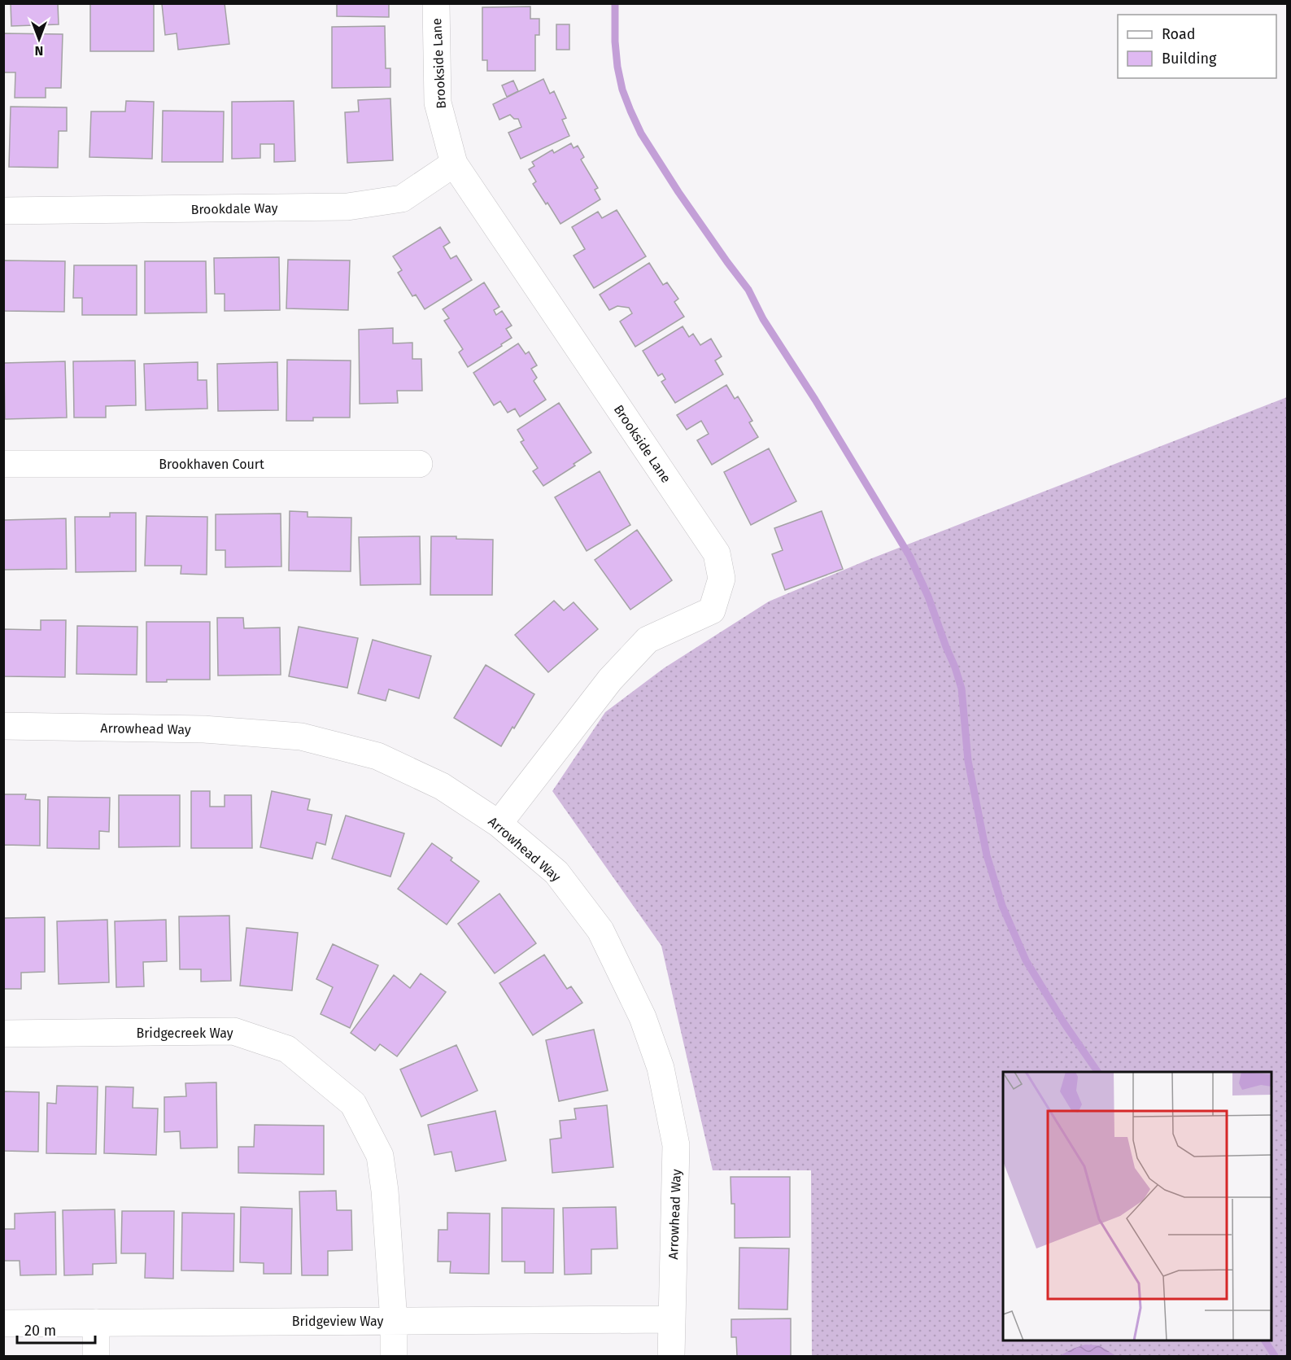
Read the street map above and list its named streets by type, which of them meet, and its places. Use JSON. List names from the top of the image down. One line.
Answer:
{"streets":{"street":["Brookside Lane","Brookdale Way","Brookhaven Court","Arrowhead Way","Bridgecreek Way","Bridgeview Way"]},"crossings":[["Brookside Lane","Brookdale Way"],["Brookside Lane","Arrowhead Way"],["Arrowhead Way","Bridgeview Way"],["Bridgecreek Way","Bridgeview Way"]],"legend":["Road","Building"],"scale_bar":"20 m","north":"bottom"}
